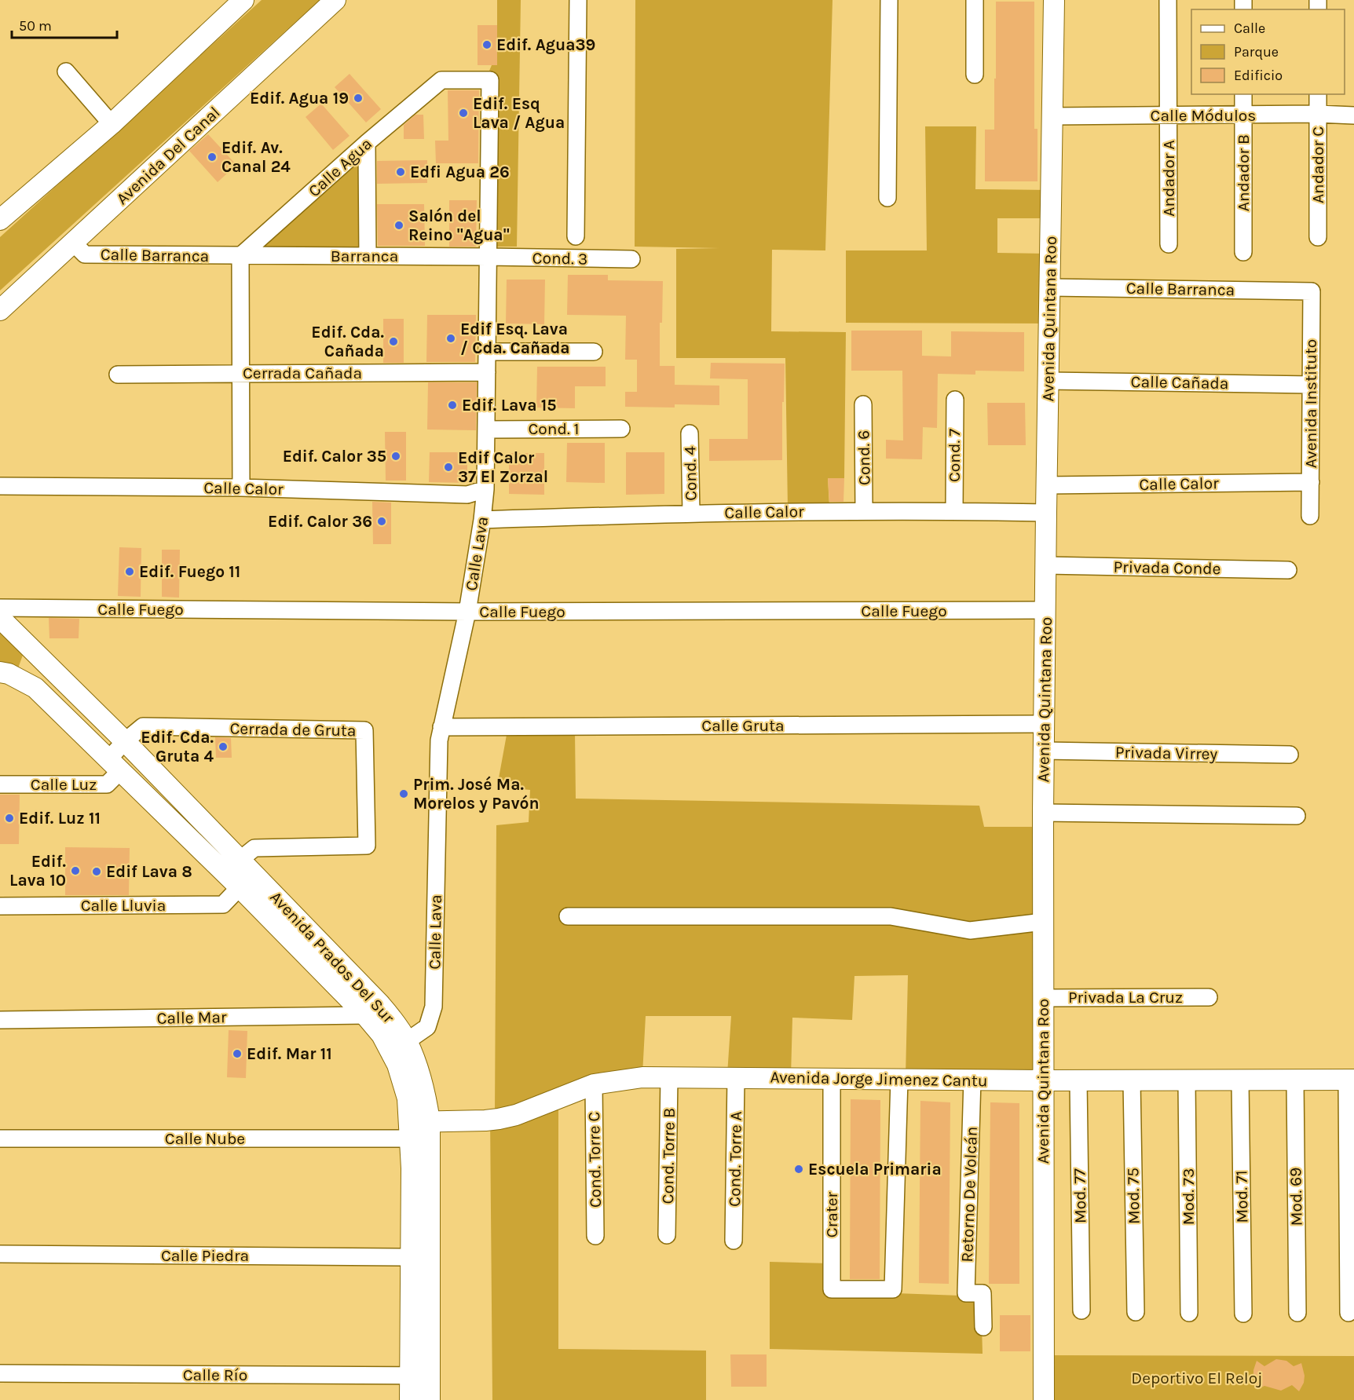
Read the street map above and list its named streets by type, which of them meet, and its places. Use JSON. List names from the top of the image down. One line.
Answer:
{"streets":{"main road":["Avenida Del Canal","Avenida Quintana Roo","Avenida Prados Del Sur","Avenida Jorge Jimenez Cantu"],"street":["Calle Módulos","Andador C","Calle Agua","Andador B","Andador A","Calle Barranca","Barranca","Cond. 3","Cerrada Cañada","Calle Cañada","Avenida Instituto","Cond. 1","Cond. 7","Cond. 6","Cond. 4","Calle Calor","Calle Lava","Privada Conde","Calle Fuego","Calle Gruta","Cerrada de Gruta","Privada Virrey","Calle Luz","Calle Lluvia","Privada La Cruz","Calle Mar","Calle Nube","Cond. Torre B","Cond. Torre A","Cond. Torre C","Retorno De Volcán","Mod. 77","Mod. 75","Mod. 73","Mod. 71","Mod. 69","Crater","Calle Piedra","Calle Río"]},"crossings":[["Calle Módulos","Andador C"],["Calle Módulos","Andador B"],["Calle Módulos","Andador A"],["Calle Módulos","Avenida Quintana Roo"],["Avenida Del Canal","Calle Barranca"],["Calle Agua","Calle Barranca"],["Calle Agua","Barranca"],["Calle Agua","Calle Lava"],["Calle Barranca","Barranca"],["Calle Barranca","Avenida Quintana Roo"],["Calle Barranca","Avenida Instituto"],["Barranca","Cond. 3"],["Barranca","Calle Lava"],["Cond. 3","Calle Lava"],["Avenida Quintana Roo","Calle Cañada"],["Avenida Quintana Roo","Calle Calor"],["Avenida Quintana Roo","Privada Conde"],["Avenida Quintana Roo","Calle Fuego"],["Avenida Quintana Roo","Calle Gruta"],["Avenida Quintana Roo","Privada Virrey"],["Avenida Quintana Roo","Privada La Cruz"],["Avenida Quintana Roo","Avenida Jorge Jimenez Cantu"],["Cerrada Cañada","Calle Lava"],["Calle Cañada","Avenida Instituto"],["Avenida Instituto","Calle Calor"],["Cond. 1","Calle Lava"],["Cond. 7","Calle Calor"],["Cond. 6","Calle Calor"],["Cond. 4","Calle Calor"],["Calle Calor","Calle Lava"],["Calle Lava","Calle Fuego"],["Calle Lava","Calle Gruta"],["Calle Lava","Avenida Prados Del Sur"],["Cerrada de Gruta","Calle Luz"],["Cerrada de Gruta","Avenida Prados Del Sur"],["Calle Luz","Avenida Prados Del Sur"],["Calle Lluvia","Avenida Prados Del Sur"],["Avenida Prados Del Sur","Calle Mar"],["Avenida Prados Del Sur","Avenida Jorge Jimenez Cantu"],["Avenida Prados Del Sur","Calle Nube"],["Avenida Prados Del Sur","Calle Piedra"],["Avenida Prados Del Sur","Calle Río"],["Avenida Jorge Jimenez Cantu","Calle Nube"],["Avenida Jorge Jimenez Cantu","Cond. Torre B"],["Avenida Jorge Jimenez Cantu","Cond. Torre A"],["Avenida Jorge Jimenez Cantu","Cond. Torre C"],["Avenida Jorge Jimenez Cantu","Retorno De Volcán"],["Avenida Jorge Jimenez Cantu","Mod. 77"],["Avenida Jorge Jimenez Cantu","Mod. 75"],["Avenida Jorge Jimenez Cantu","Mod. 73"],["Avenida Jorge Jimenez Cantu","Mod. 71"],["Avenida Jorge Jimenez Cantu","Mod. 69"],["Avenida Jorge Jimenez Cantu","Crater"]],"parks":["Deportivo El Reloj"],"places":["Edif. Agua39","Edif. Agua 19","Edif. Esq Lava / Agua","Edif. Av. Canal 24","Edfi Agua 26","Salón del Reino \"Agua\"","Edif Esq. Lava / Cda. Cañada","Edif. Cda. Cañada","Edif. Lava 15","Edif. Calor 35","Edif Calor 37 El Zorzal","Edif. Calor 36","Edif. Fuego 11","Edif. Cda. Gruta 4","Prim. José Ma. Morelos y Pavón","Edif. Luz 11","Edif. Lava 10","Edif Lava 8","Edif. Mar 11","Escuela Primaria"],"legend":["Calle","Parque","Edificio"],"scale_bar":"50 m"}
